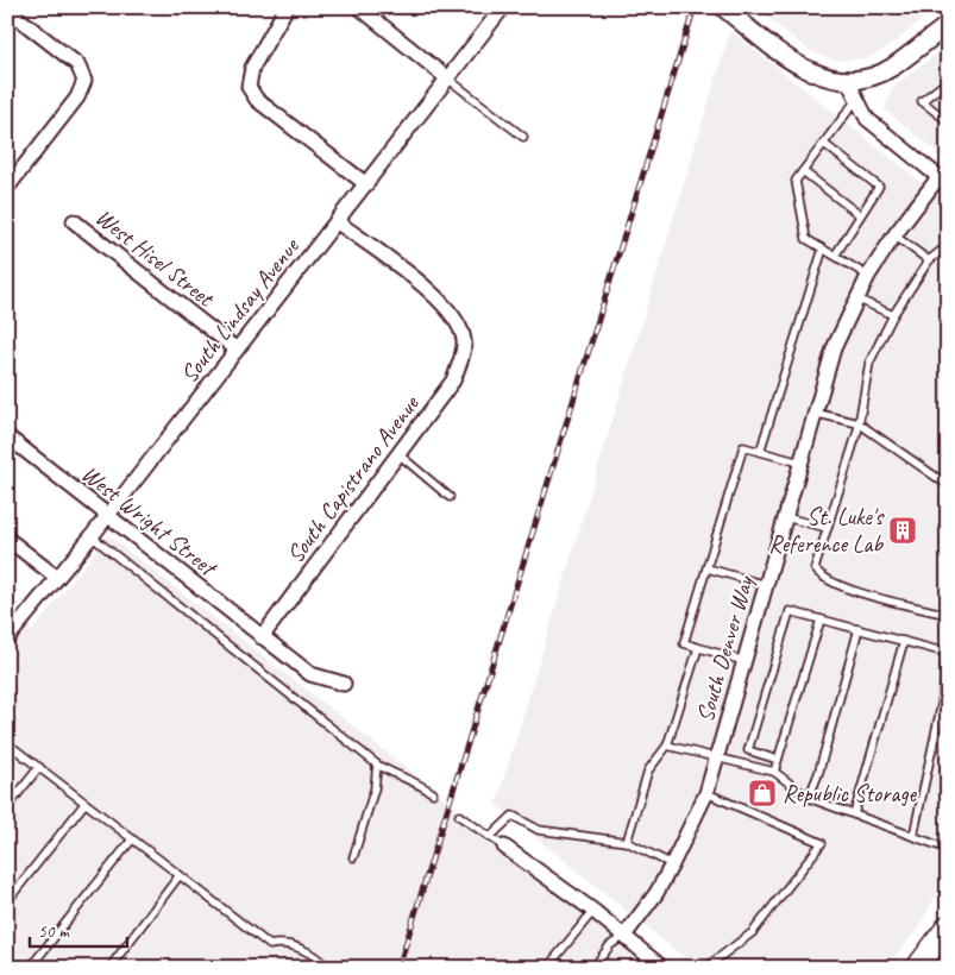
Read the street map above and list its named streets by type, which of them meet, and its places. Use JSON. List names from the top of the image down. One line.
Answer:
{"streets":{"street":["West Hisel Street","South Lindsay Avenue","South Capistrano Avenue","West Wright Street","South Denver Way"]},"crossings":[["West Hisel Street","South Lindsay Avenue"],["South Lindsay Avenue","South Capistrano Avenue"],["South Lindsay Avenue","West Wright Street"],["South Capistrano Avenue","West Wright Street"]],"places":{"building":["St. Luke's Reference Lab"],"shop":["Republic Storage"]},"scale_bar":"50 m"}
